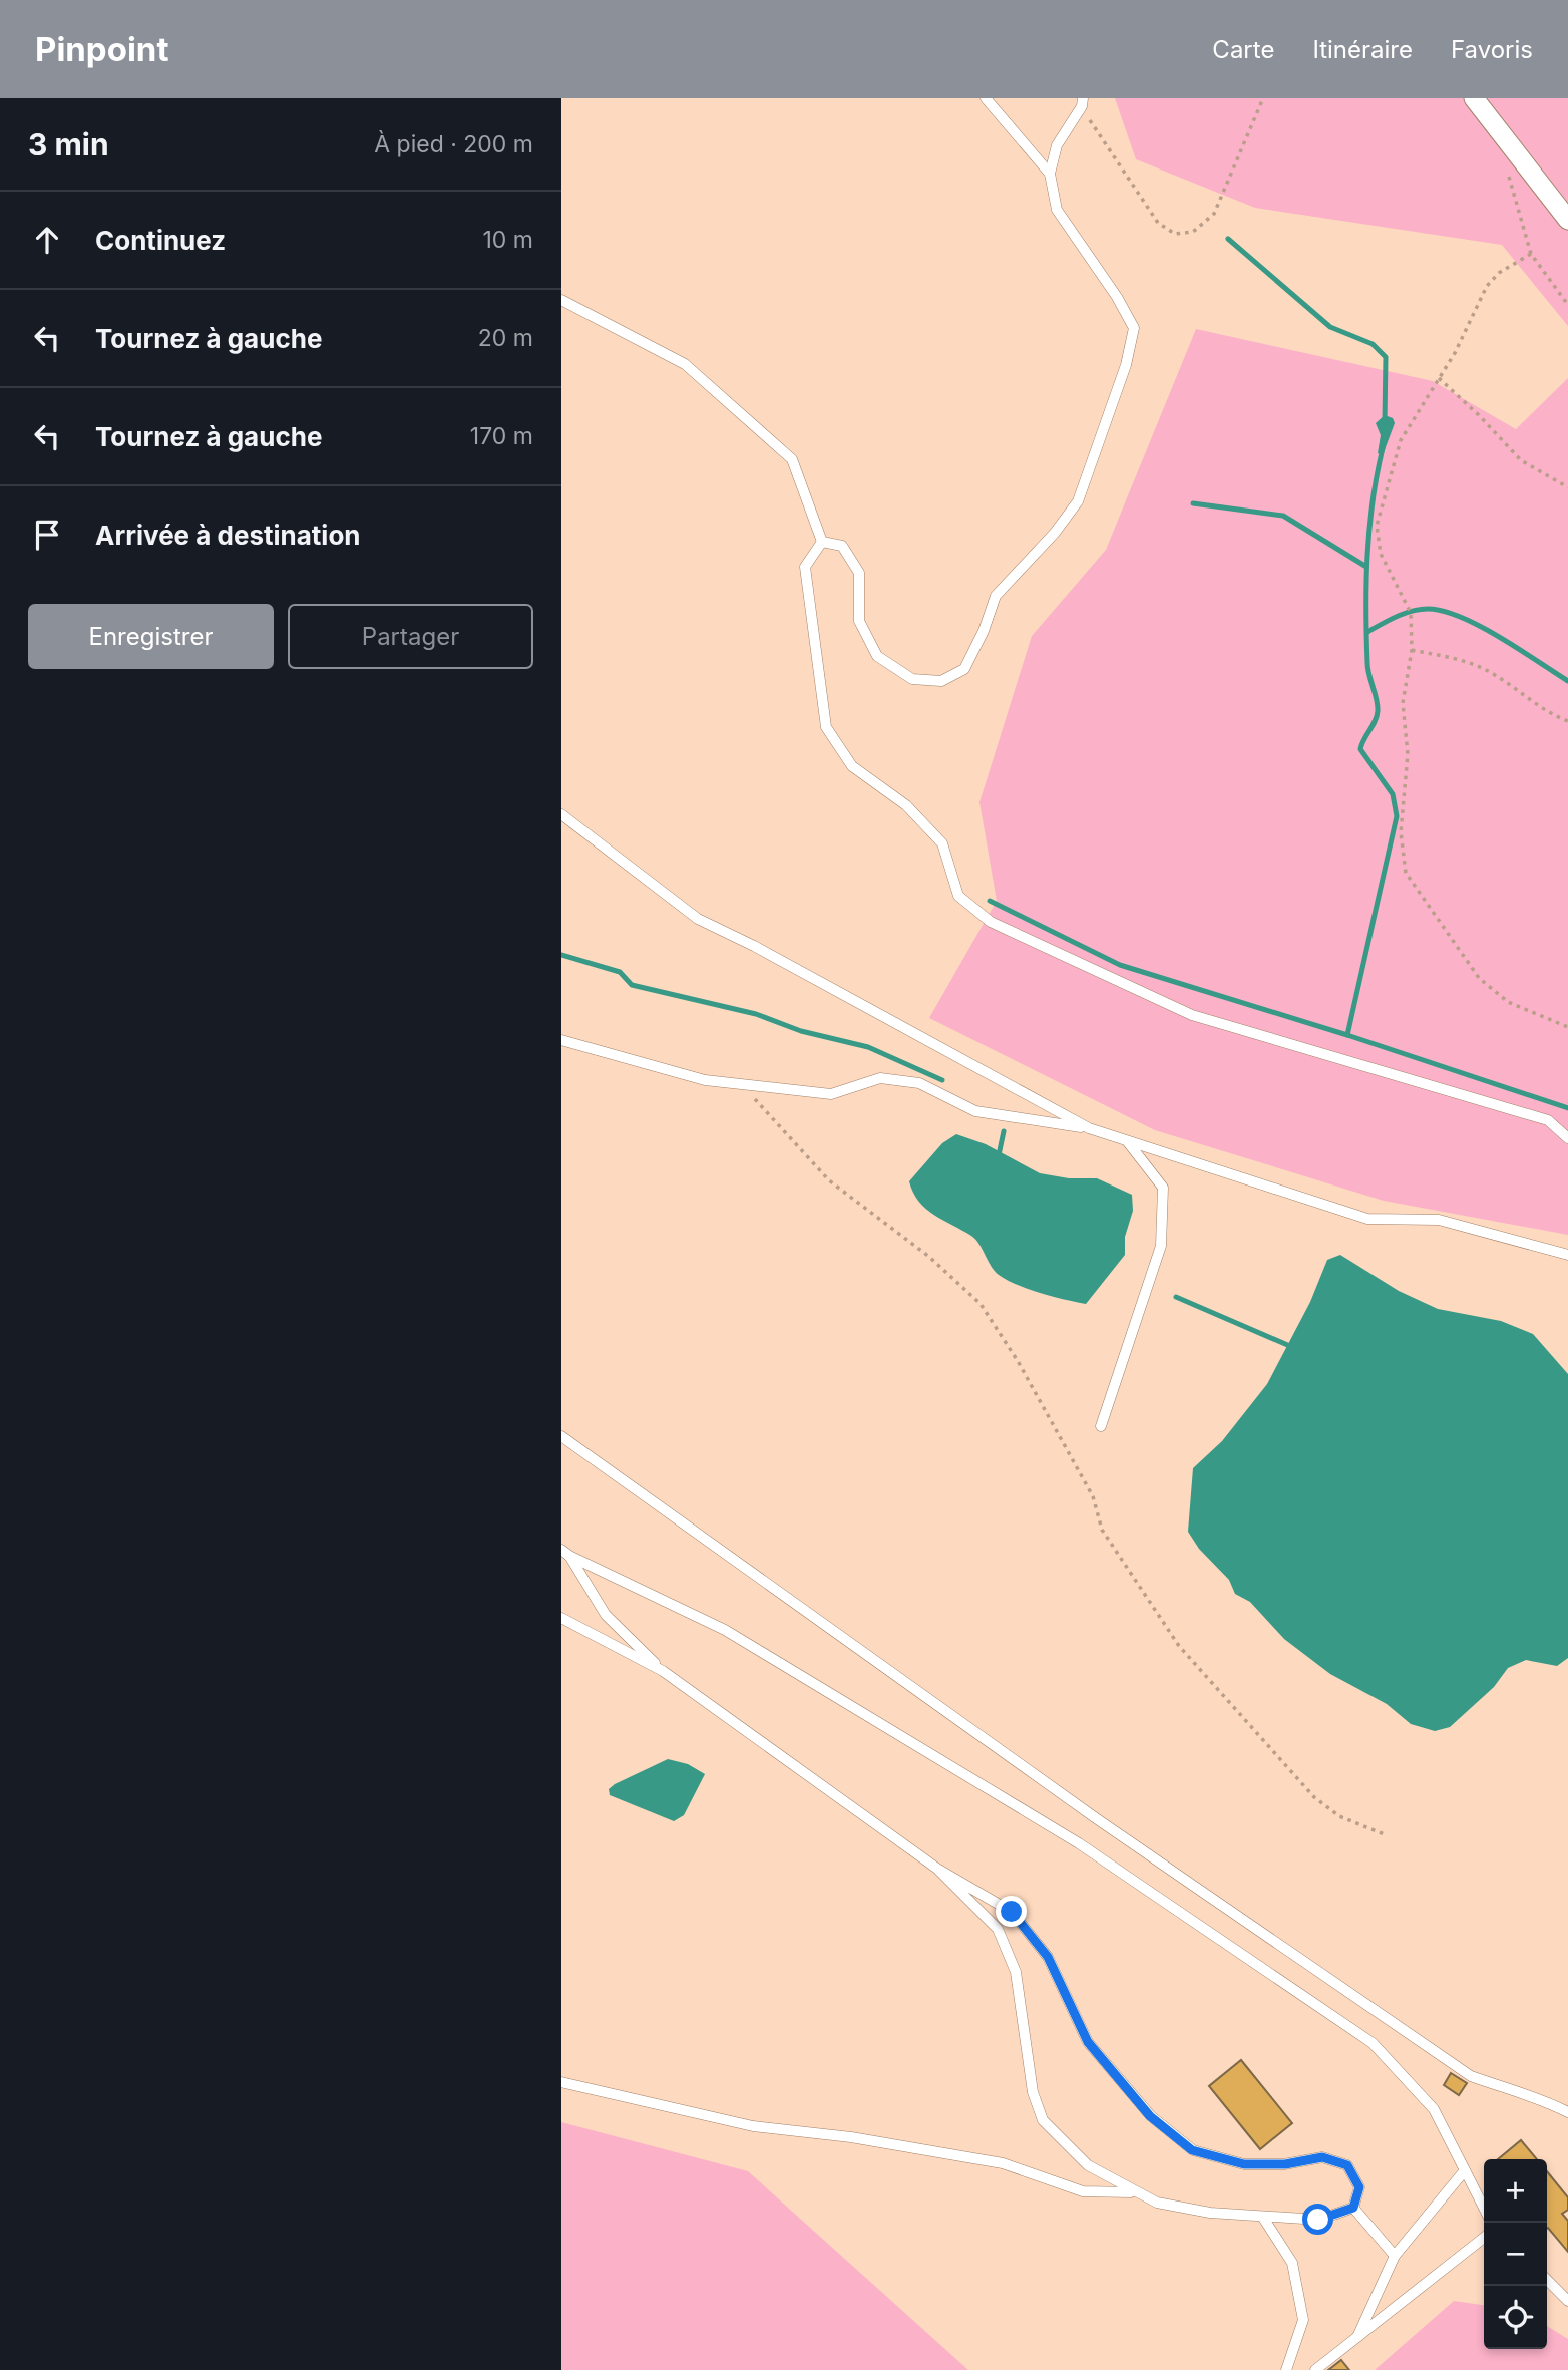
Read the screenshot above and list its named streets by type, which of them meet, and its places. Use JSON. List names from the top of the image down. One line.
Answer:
{"page":{"header":"Pinpoint","nav":["Carte","Itinéraire","Favoris"],"heading":["3 min","À pied · 200 m"],"list":[["Continuez","10 m"],["Tournez à gauche","20 m"],["Tournez à gauche","170 m"],"Arrivée à destination"],"buttons":["Enregistrer","Partager"],"map_buttons":["+","−"]}}
